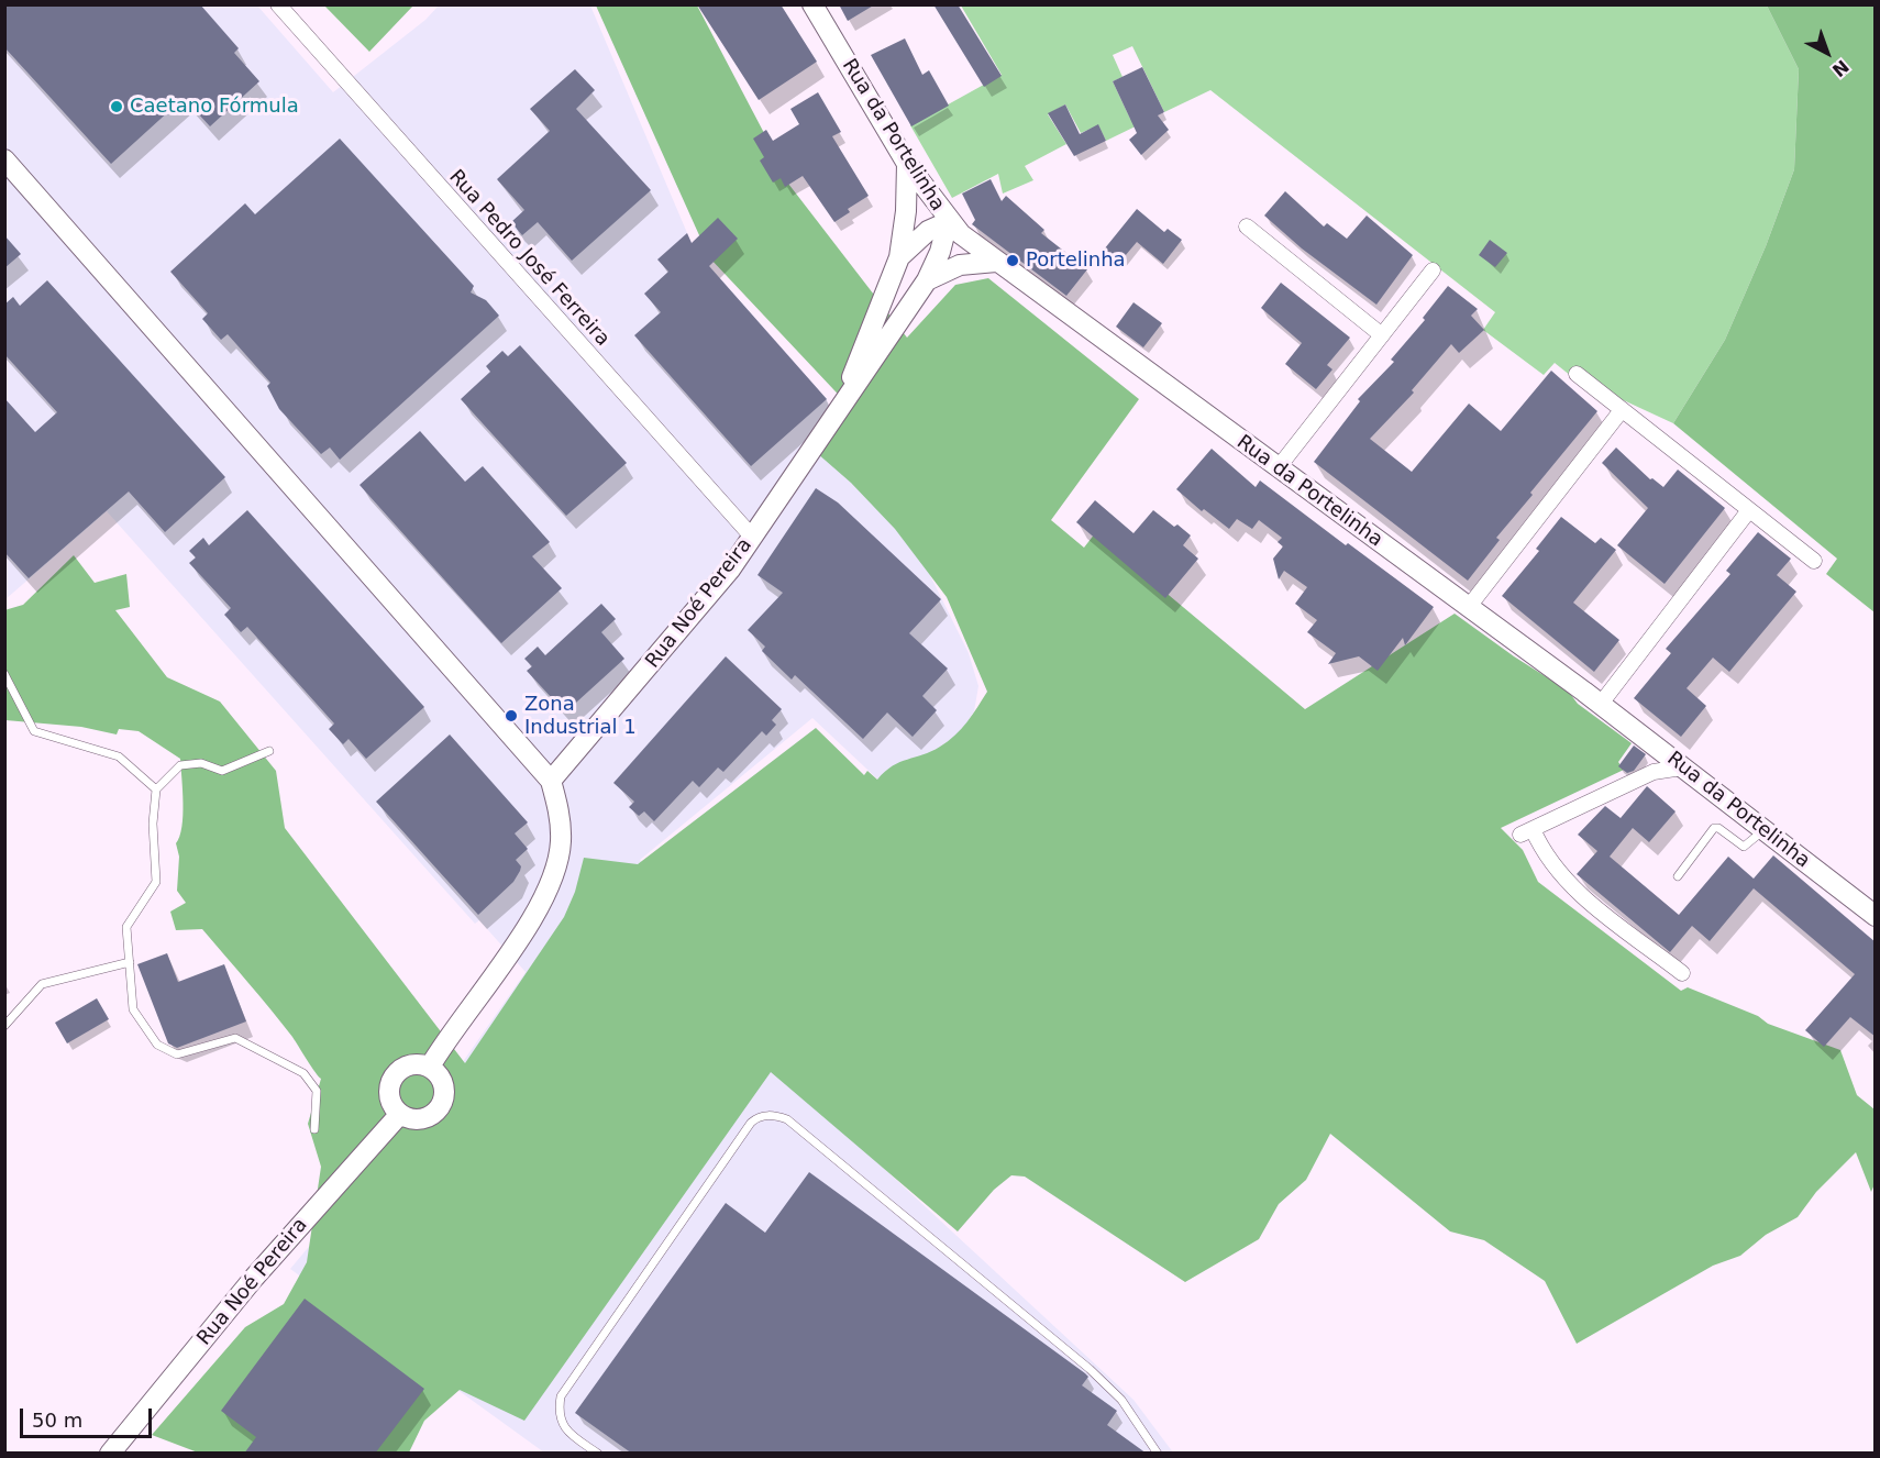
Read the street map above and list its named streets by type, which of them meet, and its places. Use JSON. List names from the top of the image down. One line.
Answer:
{"streets":{"street":["Rua da Portelinha","Rua Pedro José Ferreira","Rua Noé Pereira"]},"crossings":[["Rua da Portelinha","Rua Noé Pereira"],["Rua Pedro José Ferreira","Rua Noé Pereira"]],"places":["Caetano Fórmula","Portelinha","Zona Industrial 1"],"scale_bar":"50 m","north":"bottom right"}
